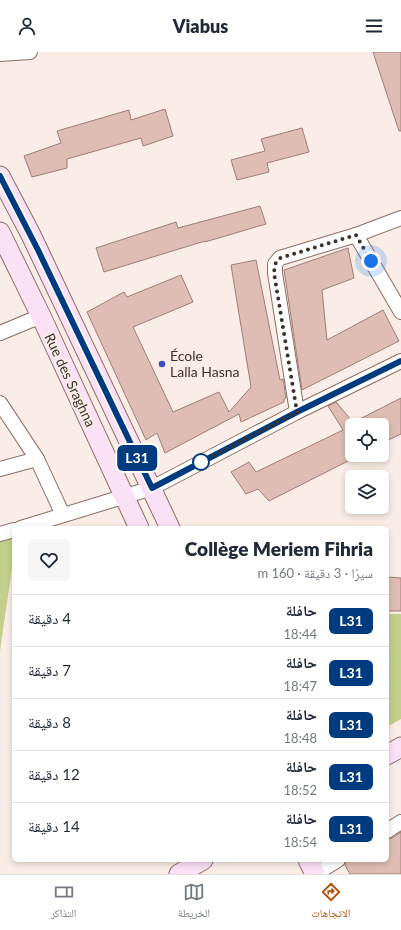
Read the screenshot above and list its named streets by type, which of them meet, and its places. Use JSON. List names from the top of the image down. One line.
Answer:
{"streets":{"street":["Rue des Sraghna"]},"places":["École Lalla Hasna"],"lines":["bus line L31"],"page":{"header":"Viabus","on_map":"L31","heading":["Collège Meriem Fihria","سيرًا · 3 دقيقة · 160 m"],"list":[{"mark":"L31","name":"حافلة","note":"18:44","value":"4 دقيقة"},{"mark":"L31","name":"حافلة","note":"18:47","value":"7 دقيقة"},{"mark":"L31","name":"حافلة","note":"18:48","value":"8 دقيقة"},{"mark":"L31","name":"حافلة","note":"18:52","value":"12 دقيقة"},{"mark":"L31","name":"حافلة","note":"18:54","value":"14 دقيقة"}],"tabs":["الاتجاهات","الخريطة","التذاكر"]}}
